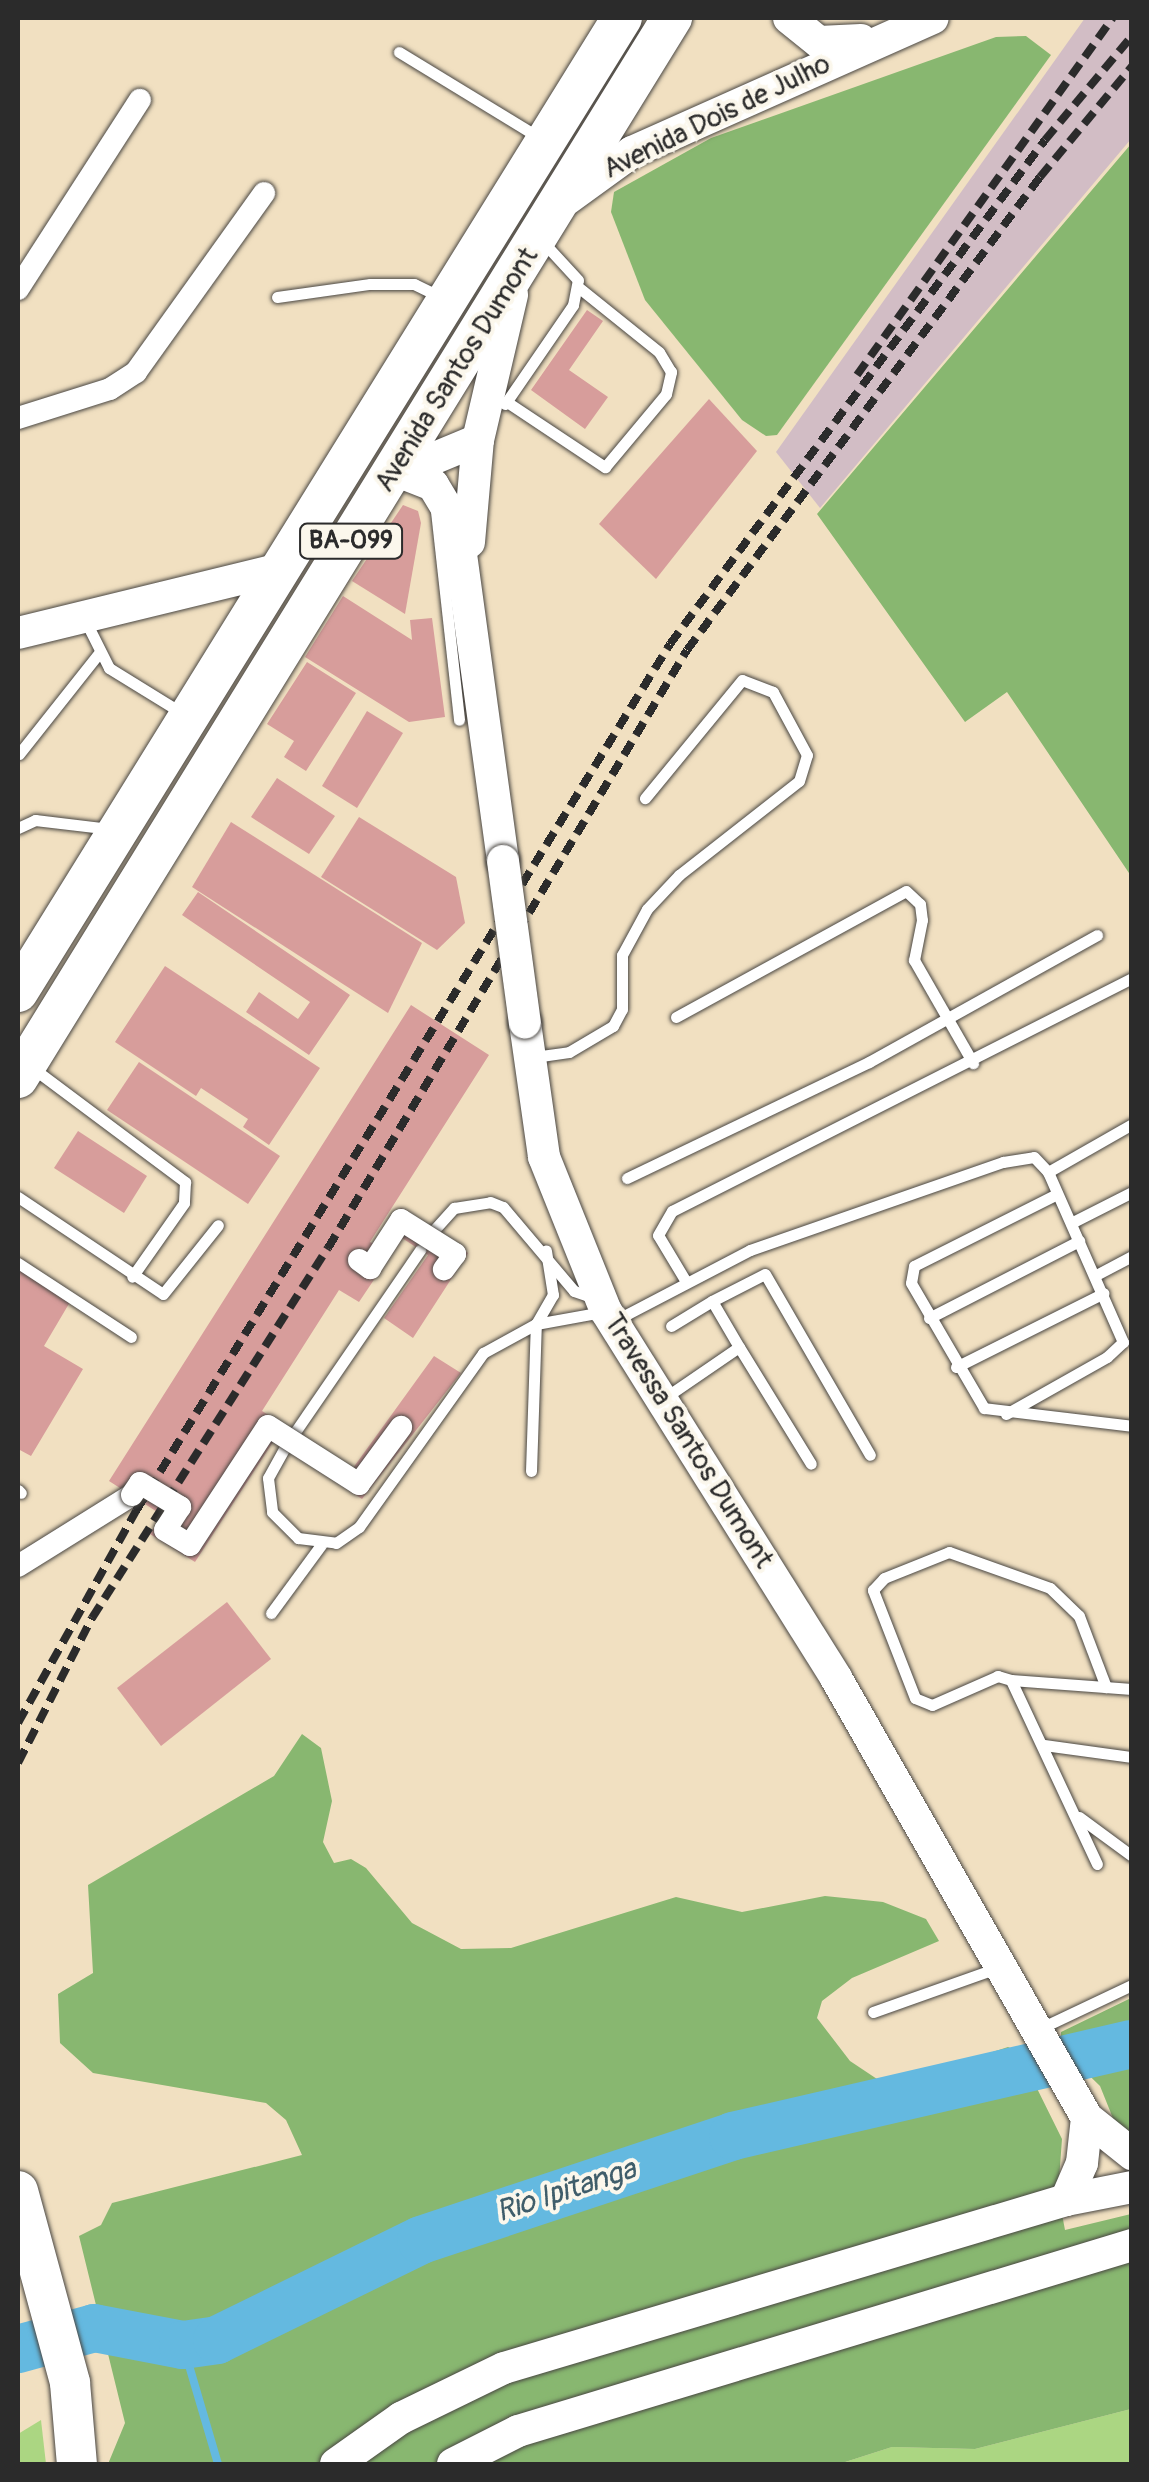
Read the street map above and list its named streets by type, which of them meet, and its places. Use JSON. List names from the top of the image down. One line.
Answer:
{"streets":{"highway":["Avenida Santos Dumont","BA-099"],"main road":["Avenida Dois de Julho","Travessa Santos Dumont"]},"crossings":[["Avenida Dois de Julho","Avenida Santos Dumont"],["Avenida Dois de Julho","Travessa Santos Dumont"],["Avenida Santos Dumont","Travessa Santos Dumont"]],"water":["Rio Ipitanga"]}
